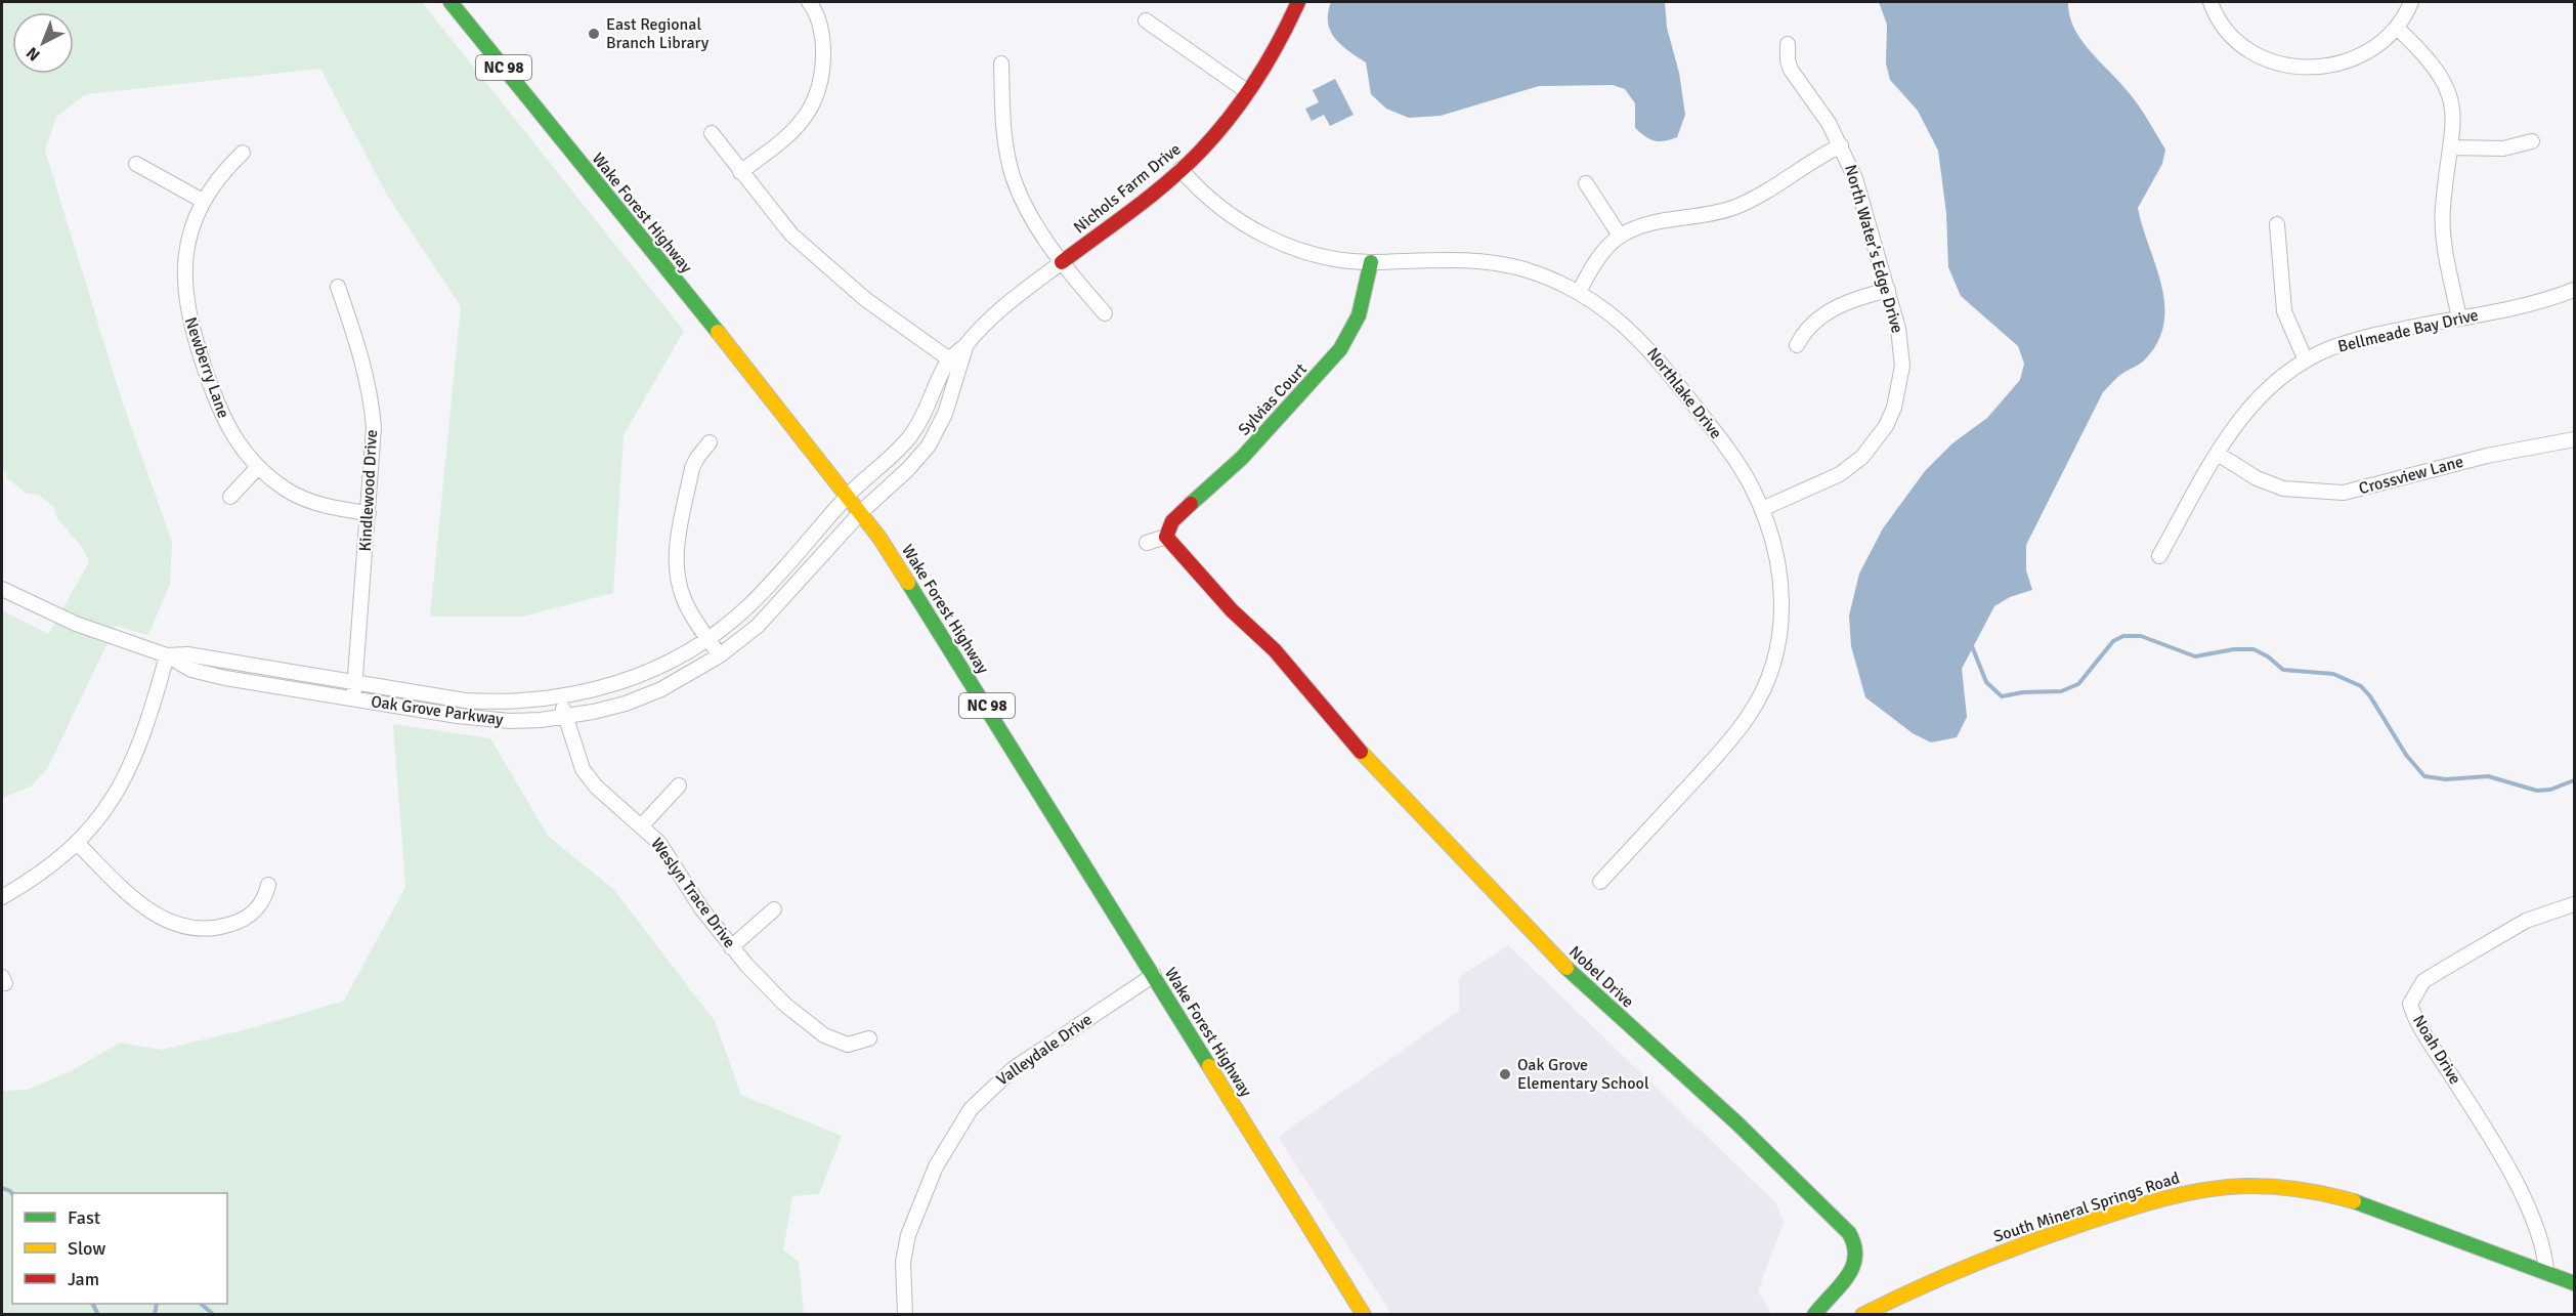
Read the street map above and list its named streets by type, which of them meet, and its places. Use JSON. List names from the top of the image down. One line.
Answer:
{"streets":{"main road":["NC 98","Nichols Farm Drive","Wake Forest Highway","Sylvias Court","Nobel Drive","South Mineral Springs Road"],"street":["North Water's Edge Drive","Bellmeade Bay Drive","Newberry Lane","Northlake Drive","Crossview Lane","Kindlewood Drive","Oak Grove Parkway","Weslyn Trace Drive","Valleydale Drive","Noah Drive"]},"crossings":[["Nichols Farm Drive","Wake Forest Highway"],["Nichols Farm Drive","Northlake Drive"],["Nichols Farm Drive","Oak Grove Parkway"],["Wake Forest Highway","Oak Grove Parkway"],["Wake Forest Highway","Valleydale Drive"],["North Water's Edge Drive","Northlake Drive"],["Bellmeade Bay Drive","Crossview Lane"],["Newberry Lane","Kindlewood Drive"],["Northlake Drive","Sylvias Court"],["Sylvias Court","Nobel Drive"],["Kindlewood Drive","Oak Grove Parkway"],["Oak Grove Parkway","Weslyn Trace Drive"],["Noah Drive","South Mineral Springs Road"]],"places":["East Regional Branch Library","Oak Grove Elementary School"],"legend":["Fast","Slow","Jam"],"north":"bottom left"}
